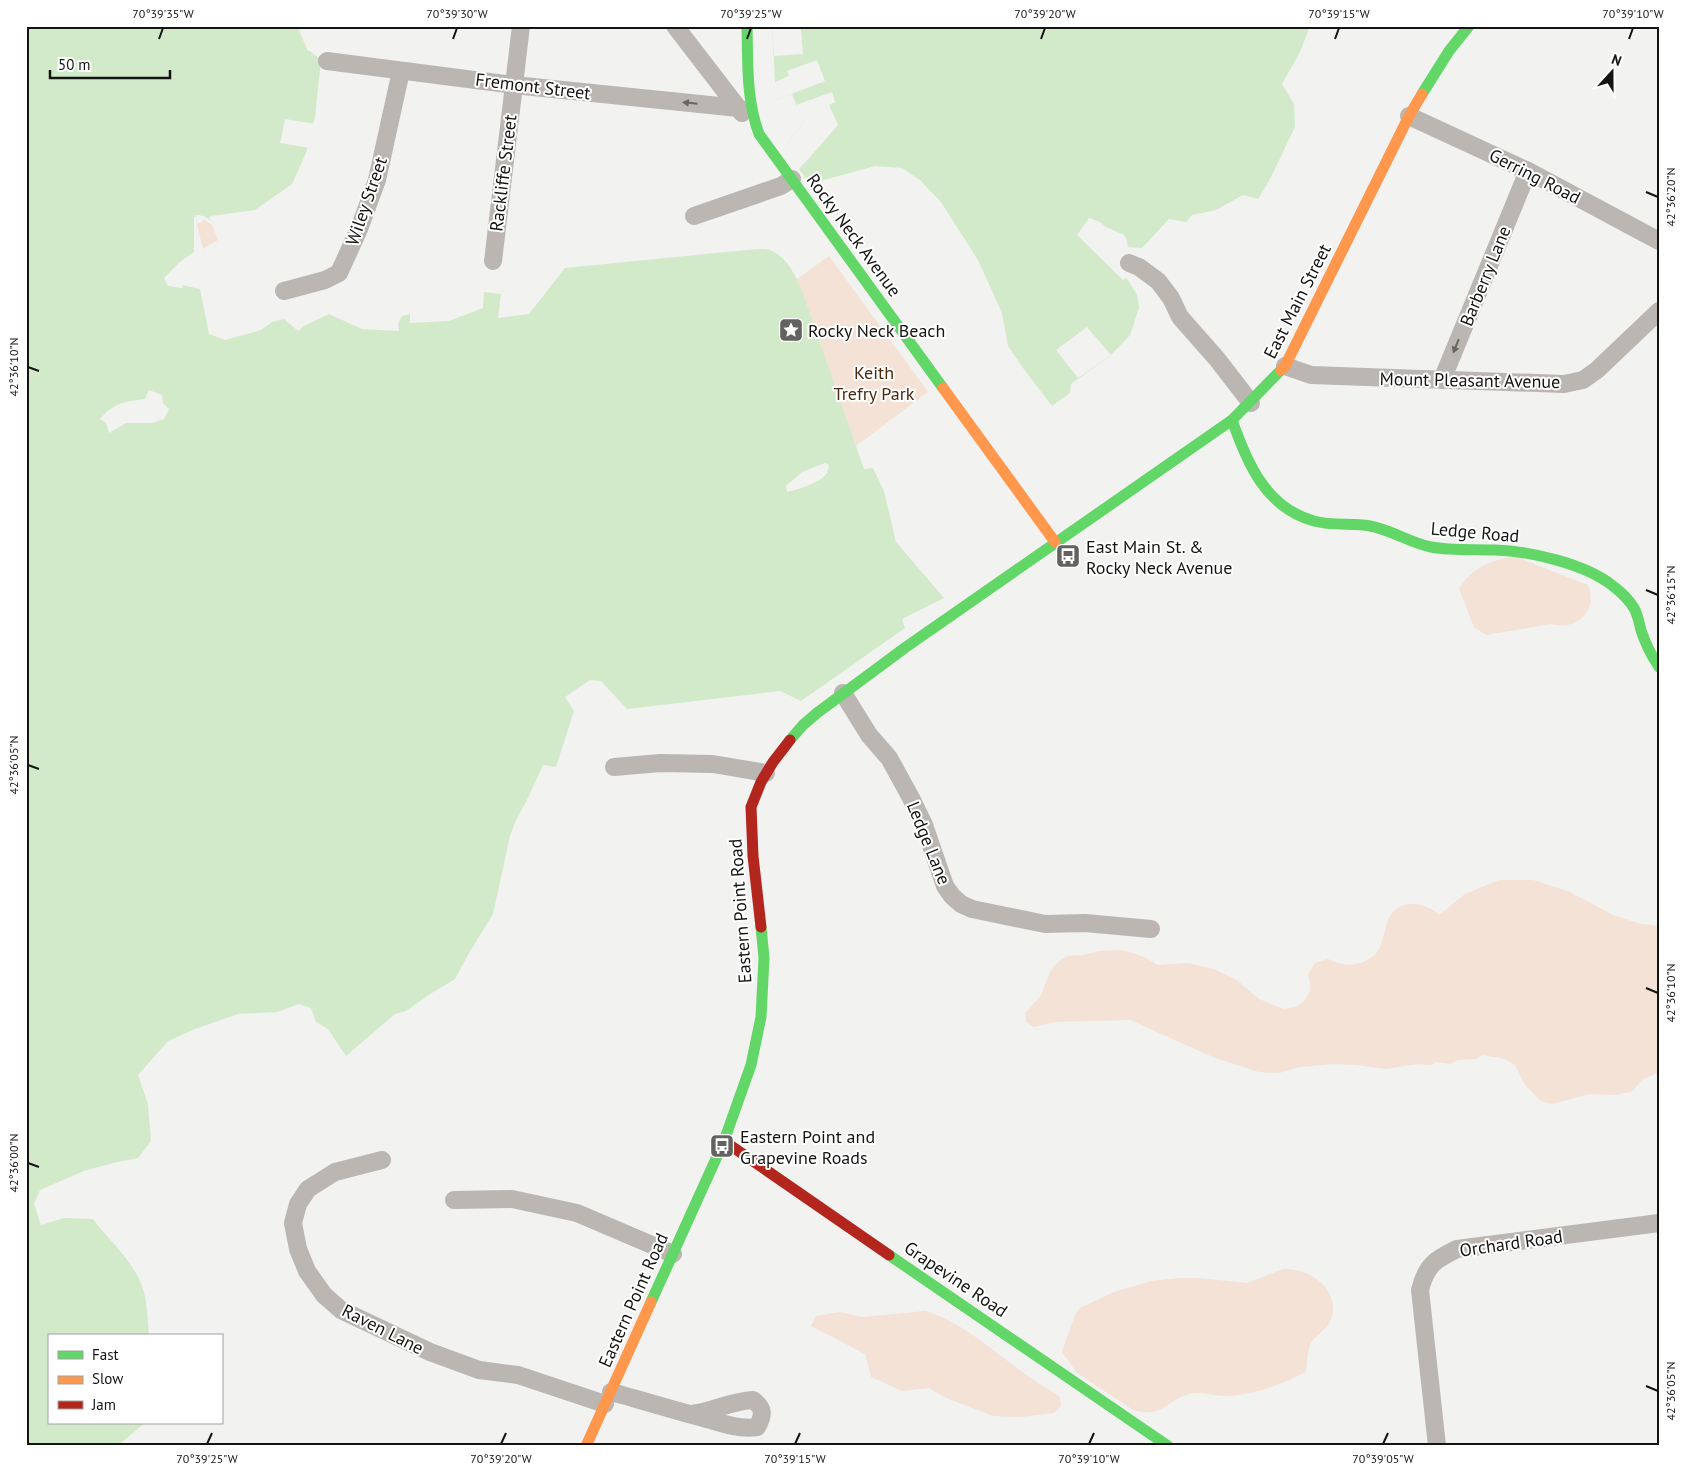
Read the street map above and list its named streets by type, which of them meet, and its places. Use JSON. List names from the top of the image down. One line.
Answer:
{"streets":{"main road":["Rocky Neck Avenue","East Main Street","Ledge Road","Eastern Point Road","Grapevine Road"],"street":["Fremont Street","Rackliffe Street","Gerring Road","Wiley Street","Barberry Lane","Mount Pleasant Avenue","Ledge Lane","Orchard Road","Raven Lane"]},"crossings":[["Fremont Street","Rackliffe Street"],["Fremont Street","Wiley Street"],["Gerring Road","Barberry Lane"],["Gerring Road","East Main Street"],["Rocky Neck Avenue","East Main Street"],["Rocky Neck Avenue","Eastern Point Road"],["Barberry Lane","Mount Pleasant Avenue"],["East Main Street","Mount Pleasant Avenue"],["East Main Street","Ledge Road"],["East Main Street","Eastern Point Road"],["Ledge Lane","Eastern Point Road"],["Eastern Point Road","Grapevine Road"],["Eastern Point Road","Raven Lane"]],"one_way":["Fremont Street","Barberry Lane"],"parks":["Keith Trefry Park"],"places":{"place":["Rocky Neck Beach"],"bus stop":["East Main St. & Rocky Neck Avenue","Eastern Point and Grapevine Roads"]},"legend":["Fast","Slow","Jam"],"scale_bar":"50 m","north":"top","coordinates":["70°39'35\"W","70°39'30\"W","70°39'25\"W","70°39'20\"W","70°39'15\"W","70°39'10\"W","42°36'20\"N","42°36'10\"N","42°36'15\"N","42°36'05\"N","42°36'00\"N","70°39'05\"W"]}
